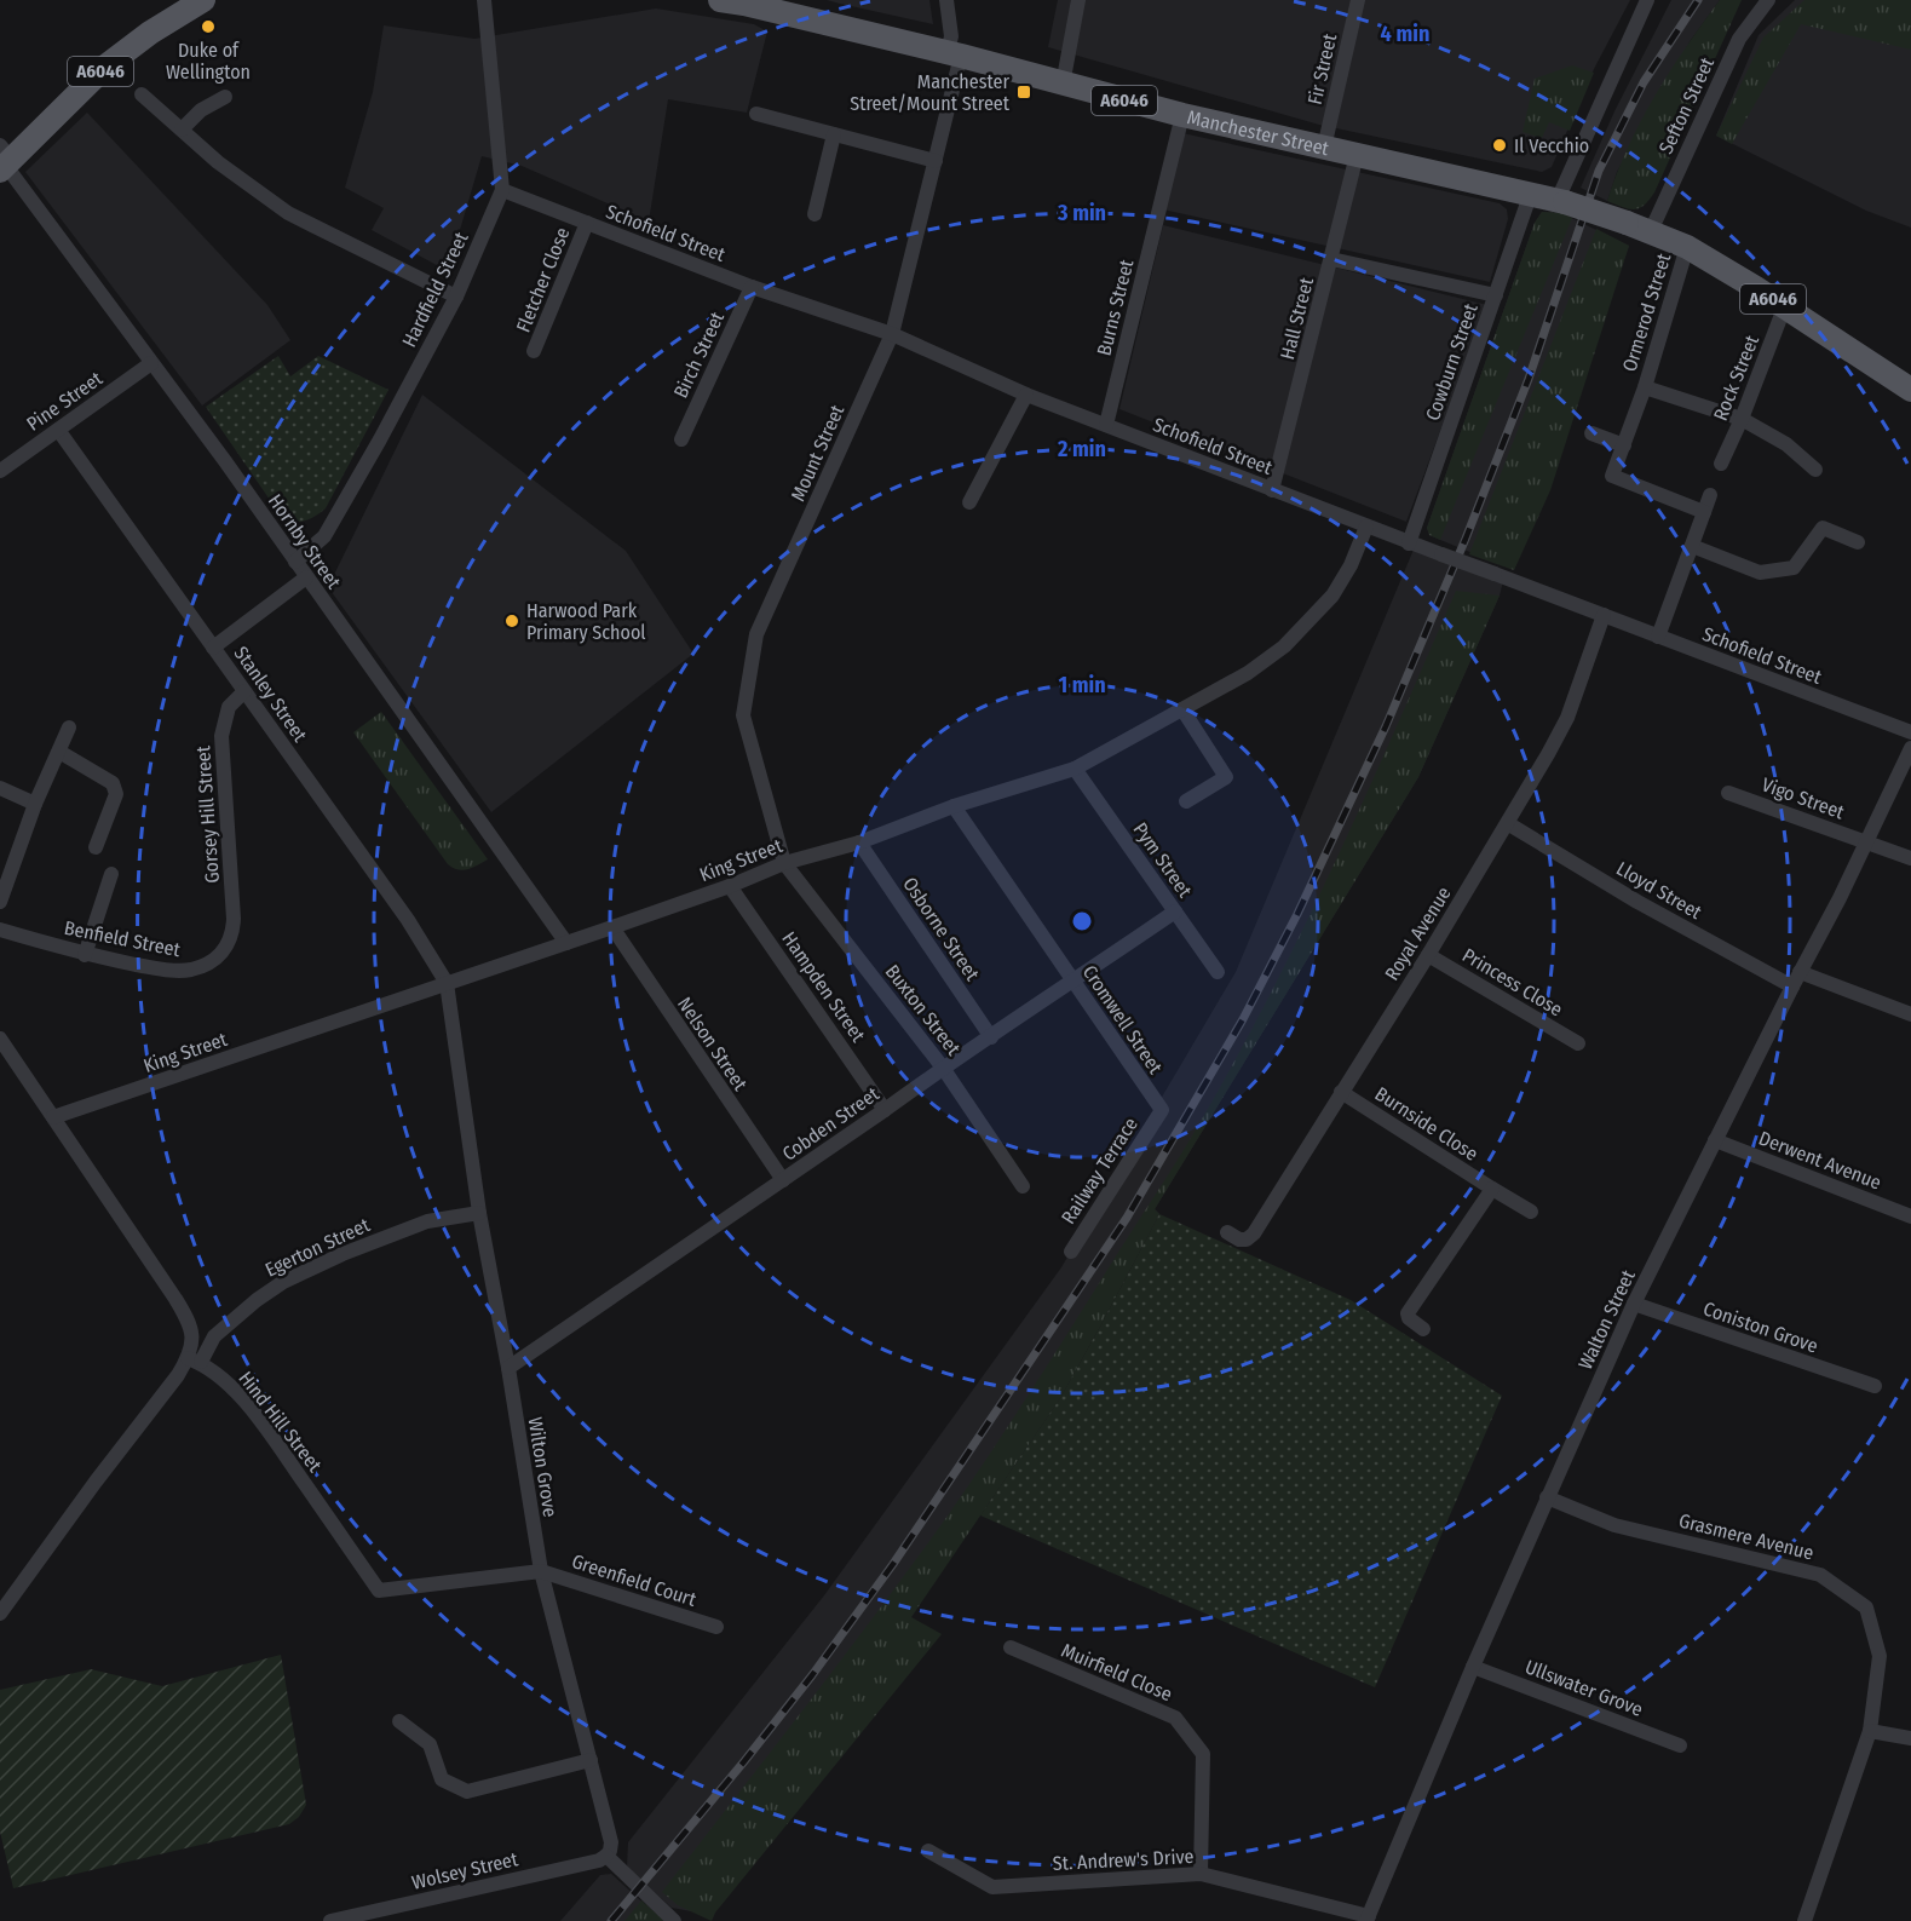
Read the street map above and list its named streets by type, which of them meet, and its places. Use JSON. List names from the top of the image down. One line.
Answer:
{"streets":{"main road":["A6046","Manchester Street"],"street":["Fir Street","Sefton Street","Schofield Street","Fletcher Close","Hardfield Street","Burns Street","Ormerod Street","Hall Street","Birch Street","Cowburn Street","Rock Street","Pine Street","Mount Street","Hornby Street","Stanley Street","Vigo Street","Gorsey Hill Street","King Street","Pym Street","Lloyd Street","Osborne Street","Royal Avenue","Benfield Street","Princess Close","Hampden Street","Buxton Street","Cromwell Street","Nelson Street","Cobden Street","Burnside Close","Derwent Avenue","Railway Terrace","Egerton Street","Walton Street","Coniston Grove","Hind Hill Street","Wilton Grove","Grasmere Avenue","Greenfield Court","Muirfield Close","Ullswater Grove","St. Andrew's Drive","Wolsey Street"]},"crossings":[["Fir Street","Manchester Street"],["A6046","Sefton Street"],["A6046","Manchester Street"],["A6046","Ormerod Street"],["A6046","Rock Street"],["A6046","Hornby Street"],["Sefton Street","Manchester Street"],["Manchester Street","Burns Street"],["Manchester Street","Hall Street"],["Manchester Street","Cowburn Street"],["Manchester Street","Mount Street"],["Schofield Street","Fletcher Close"],["Schofield Street","Hardfield Street"],["Schofield Street","Burns Street"],["Schofield Street","Hall Street"],["Schofield Street","Birch Street"],["Schofield Street","Cowburn Street"],["Schofield Street","Mount Street"],["Schofield Street","King Street"],["Schofield Street","Royal Avenue"],["Hardfield Street","Hornby Street"],["Pine Street","Hornby Street"],["Pine Street","Stanley Street"],["Mount Street","King Street"],["Mount Street","Buxton Street"],["Hornby Street","King Street"],["Stanley Street","Gorsey Hill Street"],["Stanley Street","King Street"],["Stanley Street","Wilton Grove"],["Vigo Street","Walton Street"],["Gorsey Hill Street","Benfield Street"],["King Street","Pym Street"],["King Street","Osborne Street"],["King Street","Hampden Street"],["King Street","Buxton Street"],["King Street","Cromwell Street"],["King Street","Nelson Street"],["King Street","Wilton Grove"],["Pym Street","Cobden Street"],["Lloyd Street","Royal Avenue"],["Lloyd Street","Walton Street"],["Osborne Street","Cobden Street"],["Royal Avenue","Princess Close"],["Royal Avenue","Burnside Close"],["Hampden Street","Cobden Street"],["Buxton Street","Cobden Street"],["Cromwell Street","Cobden Street"],["Cromwell Street","Railway Terrace"],["Nelson Street","Cobden Street"],["Cobden Street","Wilton Grove"],["Derwent Avenue","Walton Street"],["Egerton Street","Hind Hill Street"],["Egerton Street","Wilton Grove"],["Walton Street","Coniston Grove"],["Walton Street","Grasmere Avenue"],["Walton Street","Ullswater Grove"],["Walton Street","St. Andrew's Drive"],["Hind Hill Street","Wilton Grove"],["Hind Hill Street","Greenfield Court"],["Wilton Grove","Greenfield Court"],["Wilton Grove","Wolsey Street"],["Muirfield Close","St. Andrew's Drive"]],"places":{"other":["Duke of Wellington","Il Vecchio","Harwood Park Primary School"],"transit":["Manchester Street/Mount Street"]},"rings":["4 min","3 min","2 min","1 min"]}
